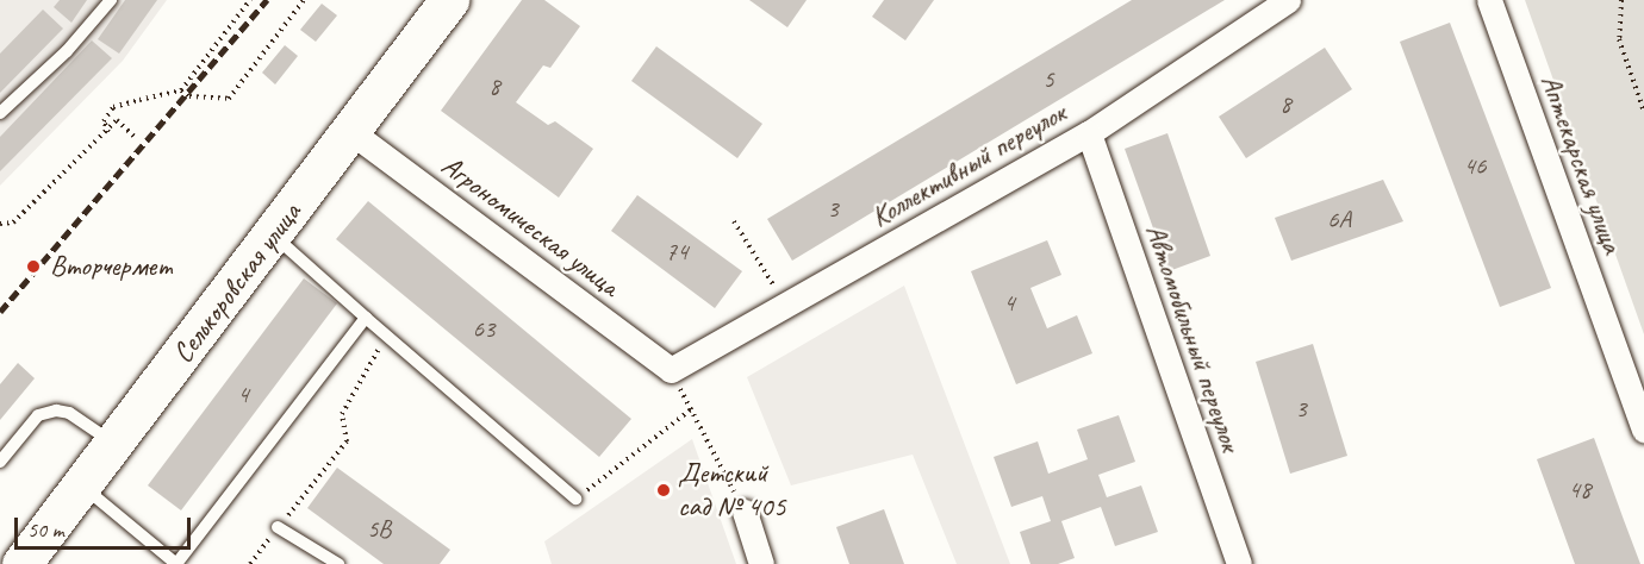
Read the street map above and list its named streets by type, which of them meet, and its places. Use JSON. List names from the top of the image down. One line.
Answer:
{"streets":{"main road":["Селькоровская улица"],"street":["Аптекарская улица","Коллективный переулок","Агрономическая улица","Автомобильный переулок"]},"crossings":[["Коллективный переулок","Агрономическая улица"],["Коллективный переулок","Автомобильный переулок"],["Агрономическая улица","Селькоровская улица"]],"places":["Вторчермет","Детский сад № 405"],"house_numbers":["5","8","8","46","3","6А","74","4","63","4","3","48","5В"],"scale_bar":"50 m"}
